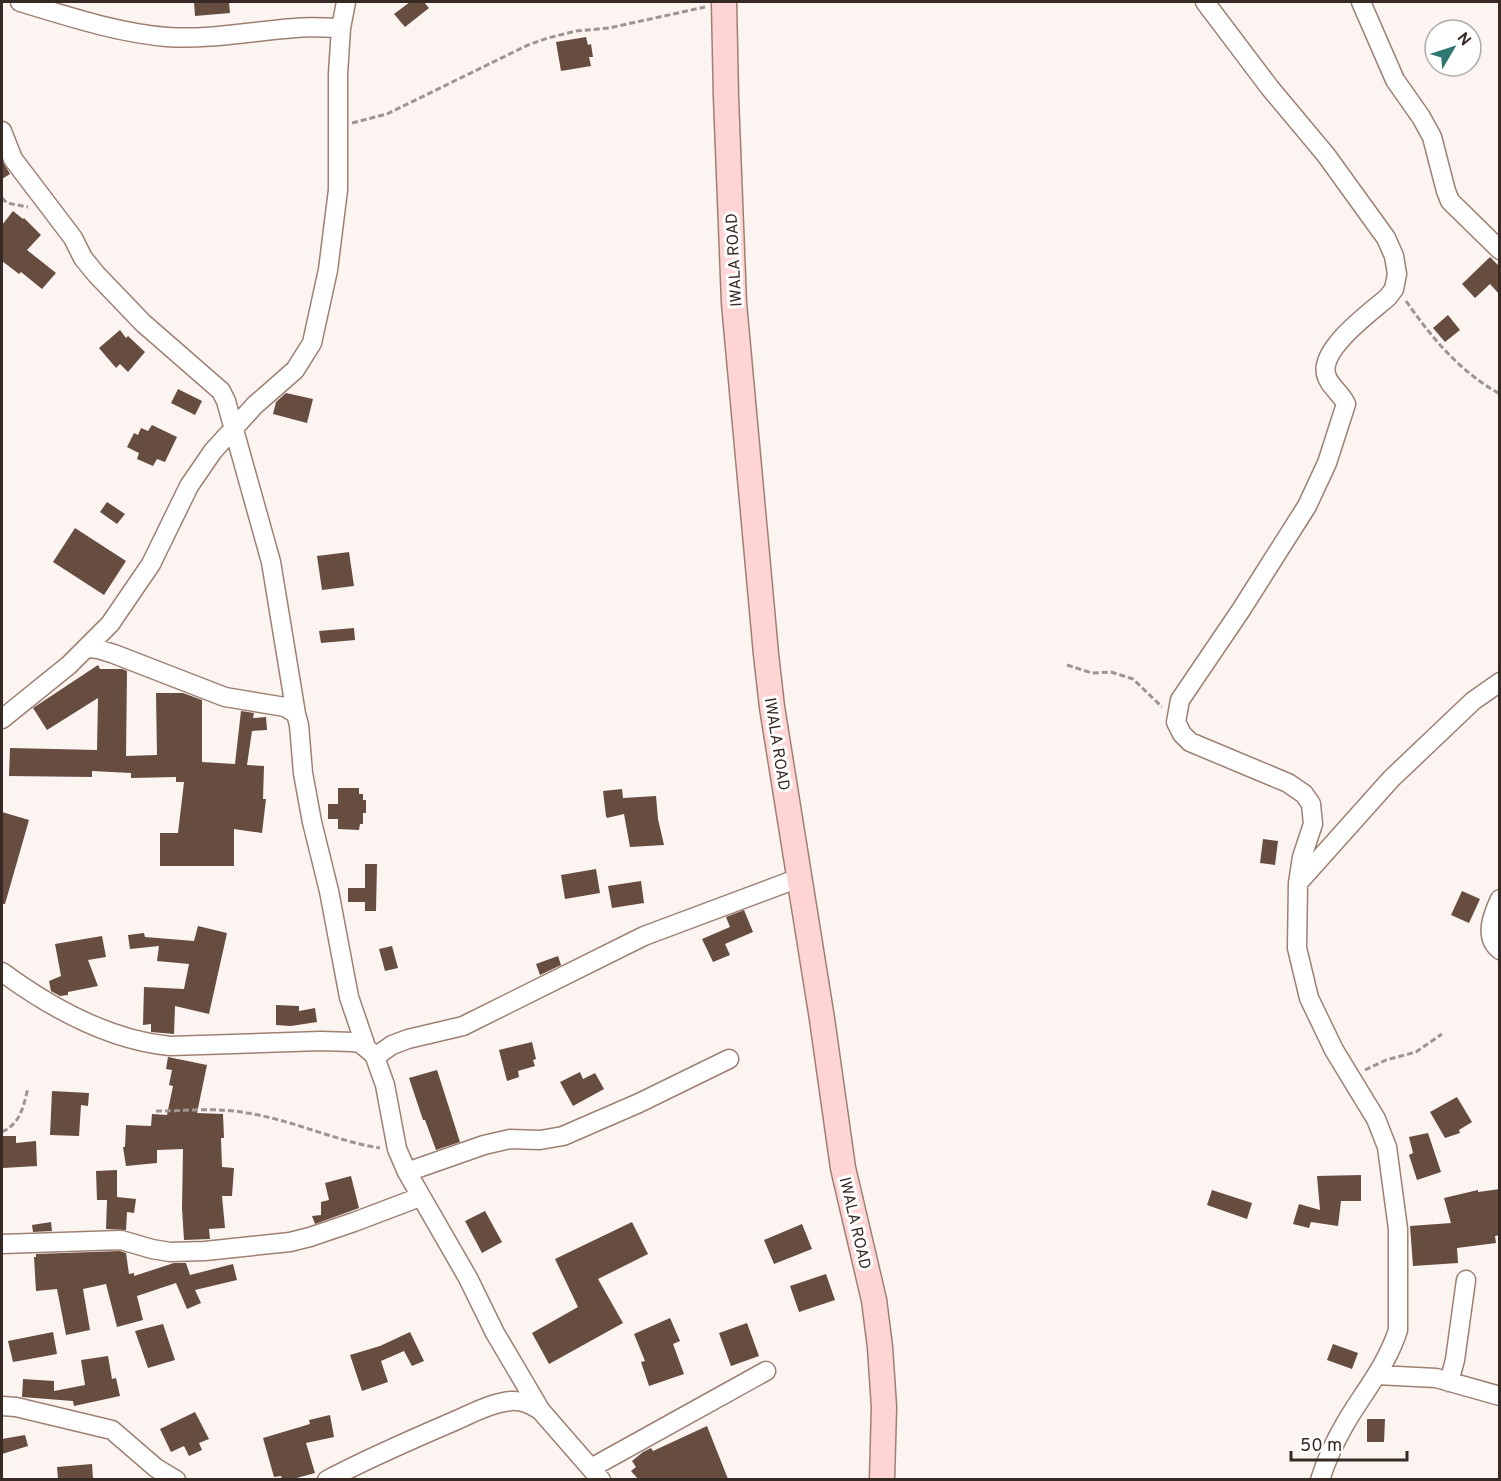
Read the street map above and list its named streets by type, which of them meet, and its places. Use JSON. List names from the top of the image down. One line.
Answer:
{"streets":{"street":["IWALA ROAD"]},"scale_bar":"50 m","north":"top right"}
